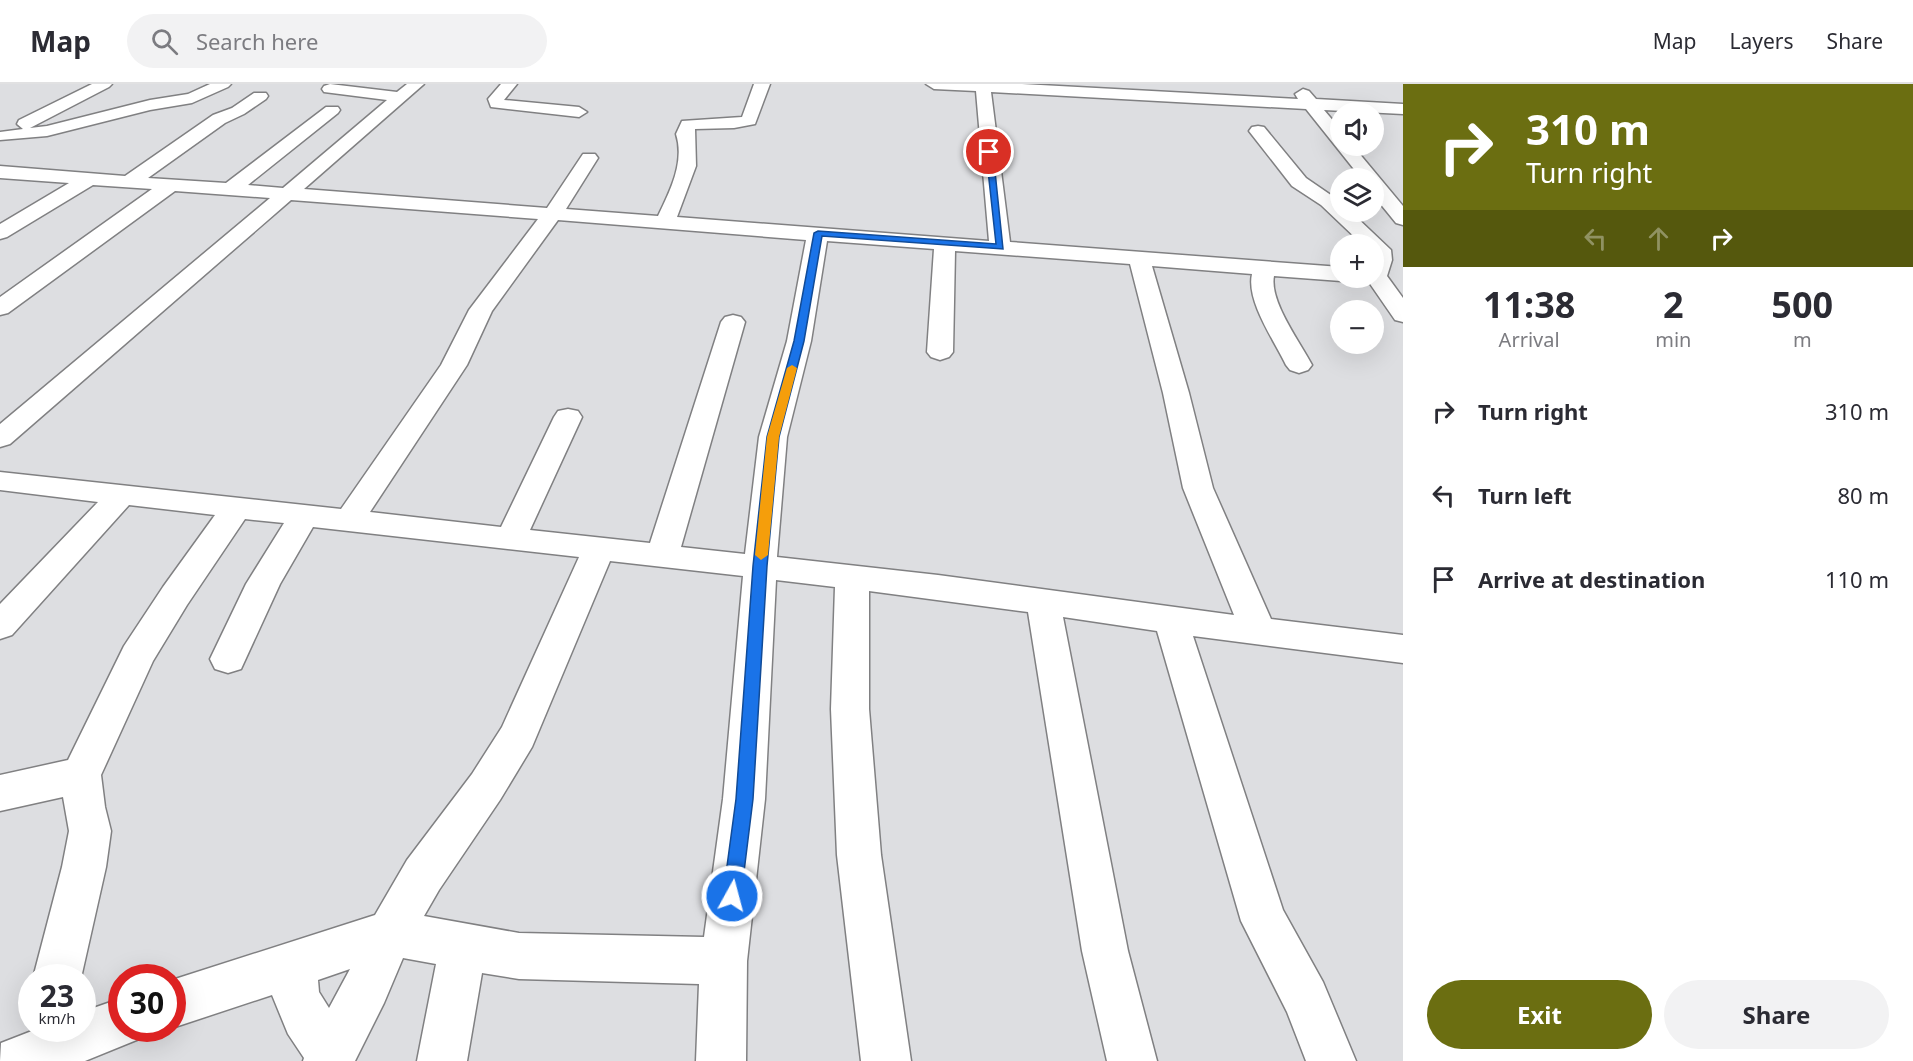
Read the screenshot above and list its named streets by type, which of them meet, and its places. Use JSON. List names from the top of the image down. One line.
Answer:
{"page":{"header":"Map","search":"Search here","nav":["Map","Layers","Share"],"turn":["310 m","Turn right"],"map_buttons":["+","−"],"eta":["11:38","Arrival","2","min","500","m"],"list":[{"name":"Turn right","value":"310 m"},{"name":"Turn left","value":"80 m"},{"name":"Arrive at destination","value":"110 m"}],"speed":"23 km/h","limit":"30","buttons":["Exit","Share"]}}
